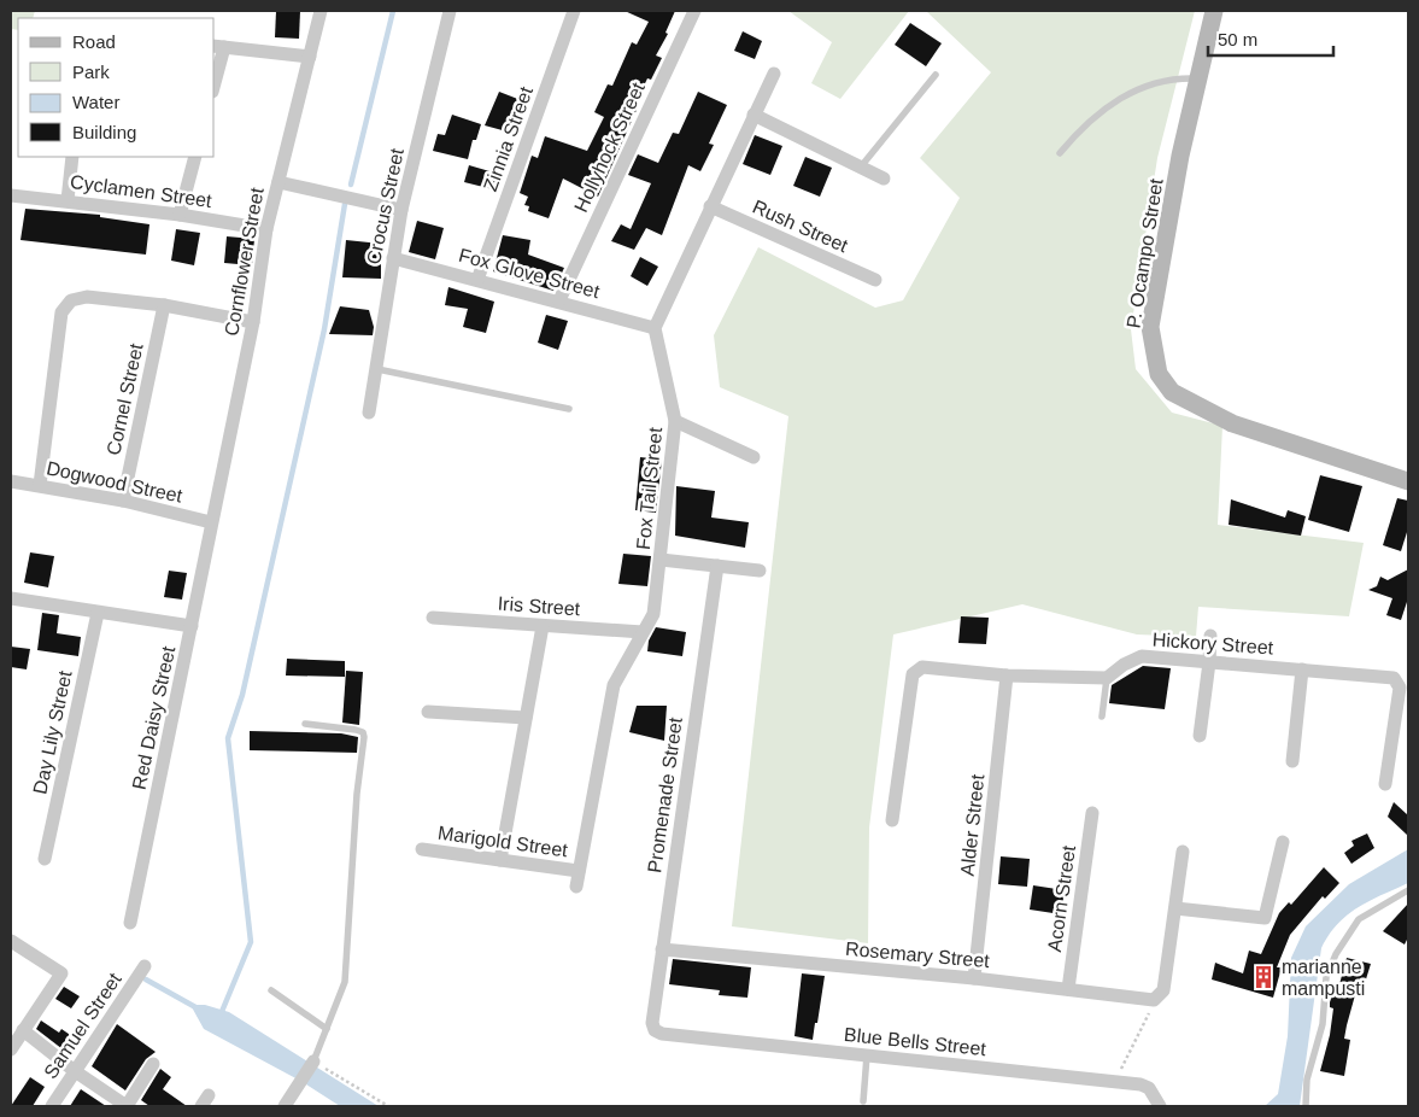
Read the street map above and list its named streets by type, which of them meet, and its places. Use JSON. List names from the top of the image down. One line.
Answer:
{"streets":{"street":["Zinnia Street","Hollyhock Street","Cyclamen Street","Crocus Street","Rush Street","P. Ocampo Street","Cornflower Street","Fox Glove Street","Cornel Street","Dogwood Street","Fox Tail Street","Iris Street","Hickory Street","Red Daisy Street","Day Lily Street","Promenade Street","Alder Street","Marigold Street","Acorn Street","Rosemary Street","Samuel Street","Blue Bells Street"]},"crossings":[["Zinnia Street","Fox Glove Street"],["Hollyhock Street","Fox Glove Street"],["Cyclamen Street","Cornflower Street"],["Crocus Street","Fox Glove Street"],["Cornflower Street","Dogwood Street"],["Cornflower Street","Red Daisy Street"],["Fox Glove Street","Fox Tail Street"],["Cornel Street","Dogwood Street"],["Dogwood Street","Red Daisy Street"],["Fox Tail Street","Iris Street"],["Fox Tail Street","Marigold Street"],["Promenade Street","Rosemary Street"],["Promenade Street","Blue Bells Street"],["Alder Street","Rosemary Street"],["Acorn Street","Rosemary Street"]],"places":{"building":["marianne mampusti"]},"legend":["Road","Park","Water","Building"],"scale_bar":"50 m"}
